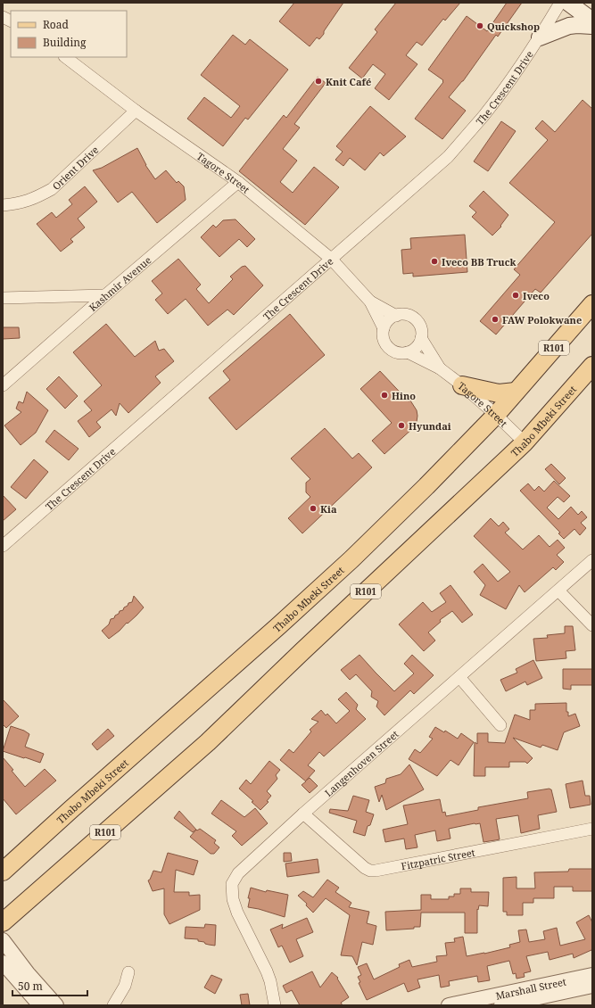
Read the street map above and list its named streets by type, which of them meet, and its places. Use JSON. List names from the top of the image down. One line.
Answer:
{"streets":{"main road":["R101","Thabo Mbeki Street"],"street":["The Crescent Drive","Orient Drive","Tagore Street","Kashmir Avenue","Langenhoven Street","Fitzpatric Street","Marshall Street"]},"crossings":[["The Crescent Drive","Tagore Street"],["Orient Drive","Tagore Street"],["Tagore Street","Kashmir Avenue"],["Tagore Street","Thabo Mbeki Street"],["Langenhoven Street","Fitzpatric Street"]],"places":["Quickshop","Knit Café","Iveco BB Truck","Iveco","FAW Polokwane","Hino","Hyundai","Kia"],"legend":["Road","Building"],"scale_bar":"50 m"}
